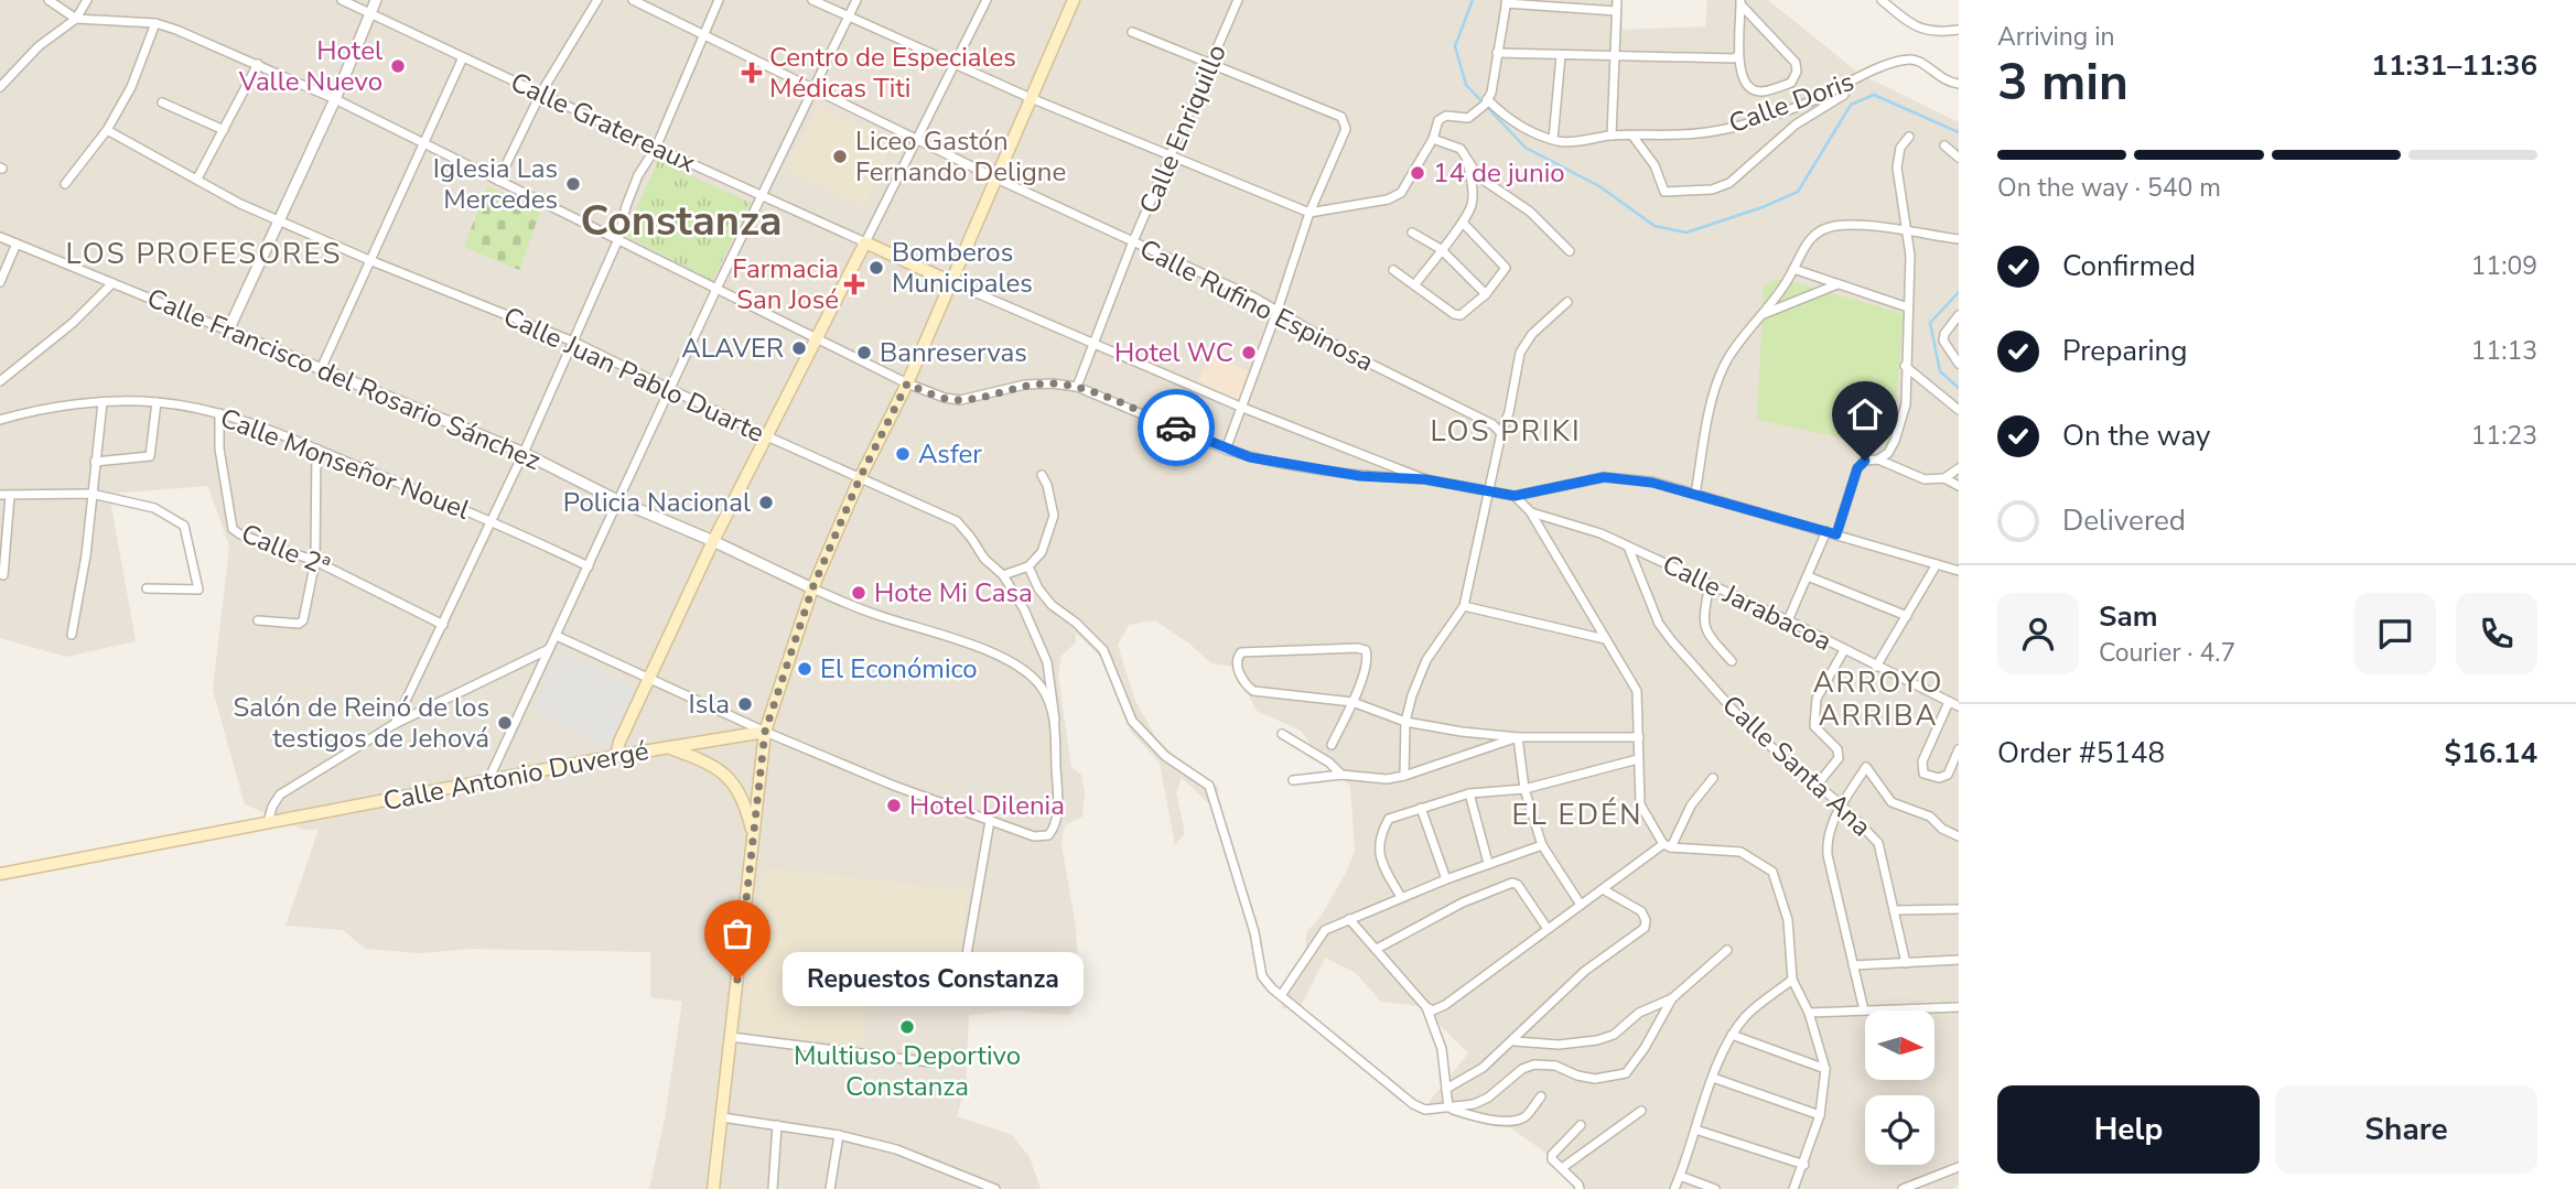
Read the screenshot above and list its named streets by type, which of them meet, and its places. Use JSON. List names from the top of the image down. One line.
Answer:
{"streets":{"main road":["Calle Gratereaux","Calle Antonio Duvergé"],"street":["Calle Doris","Calle Enriquillo","Calle Rufino Espinosa","Calle Juan Pablo Duarte","Calle Francisco del Rosario Sánchez","Calle Monseñor Nouel","Calle 2ª","Calle Jarabacoa","Calle Santa Ana"]},"crossings":[["Calle Gratereaux","Calle Enriquillo"],["Calle Enriquillo","Calle Rufino Espinosa"],["Calle Juan Pablo Duarte","Calle Francisco del Rosario Sánchez"],["Calle Monseñor Nouel","Calle 2ª"],["Calle Jarabacoa","Calle Santa Ana"]],"districts":["Constanza","LOS PROFESORES","LOS PRIKI","ARROYO ARRIBA","EL EDÉN"],"places":{"other":["Hotel Valle Nuevo","Liceo Gastón Fernando Deligne","14 de junio","Iglesia Las Mercedes","Bomberos Municipales","ALAVER","Banreservas","Hotel WC","Asfer","Policia Nacional","Hote Mi Casa","El Económico","Isla","Salón de Reinó de los testigos de Jehová","Hotel Dilenia","Repuestos Constanza","Multiuso Deportivo Constanza"],"health":["Centro de Especiales Médicas Titi","Farmacia San José"]},"north":"right","page":{"heading":["3 min","Arriving in","11:31–11:36"],"panel":["Sam","Courier · 4.7","Order #5148","$16.14"],"bar":"On the way · 540 m","list":[["Confirmed","11:09"],["Preparing","11:13"],["On the way","11:23"],"Delivered"],"bubble":"Repuestos Constanza","buttons":["Help","Share"]}}
